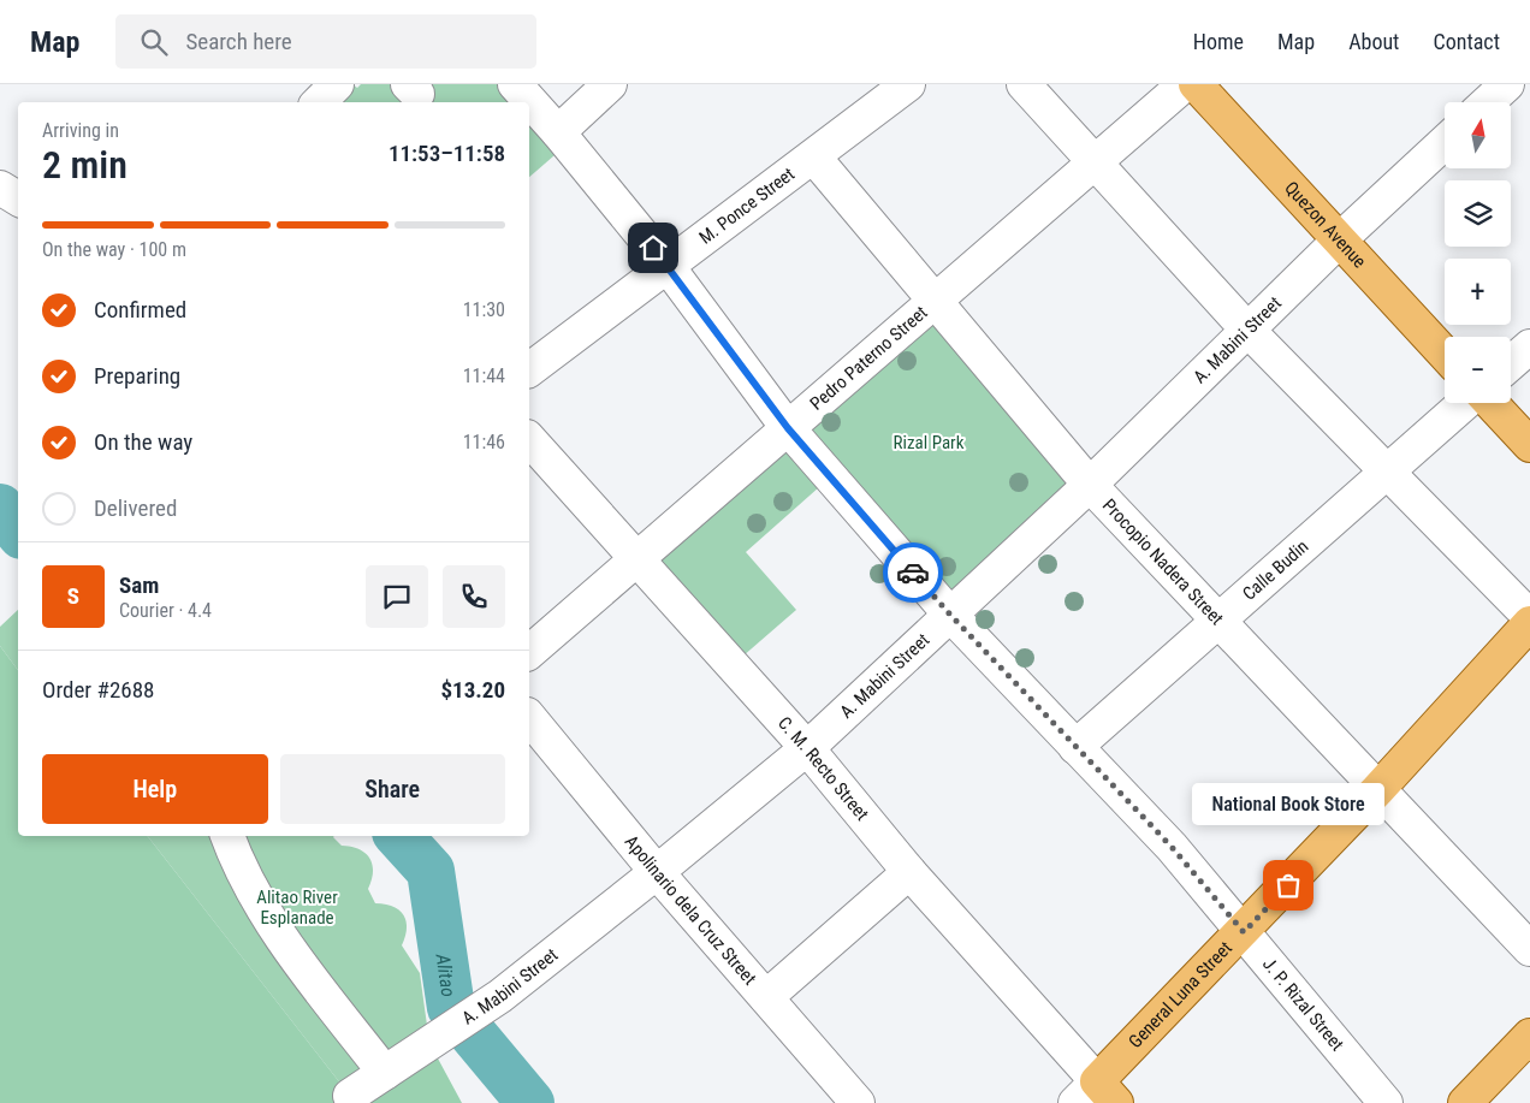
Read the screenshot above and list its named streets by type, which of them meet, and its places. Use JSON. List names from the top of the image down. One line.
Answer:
{"streets":{"main road":["Quezon Avenue","General Luna Street"],"street":["M. Ponce Street","A. Mabini Street","Pedro Paterno Street","Procopio Nadera Street","Calle Budin","C. M. Recto Street","Apolinario dela Cruz Street","J. P. Rizal Street"]},"crossings":[["M. Ponce Street","Procopio Nadera Street"],["M. Ponce Street","J. P. Rizal Street"],["Quezon Avenue","A. Mabini Street"],["A. Mabini Street","Procopio Nadera Street"],["A. Mabini Street","C. M. Recto Street"],["A. Mabini Street","Apolinario dela Cruz Street"],["A. Mabini Street","J. P. Rizal Street"],["Pedro Paterno Street","Procopio Nadera Street"],["Pedro Paterno Street","C. M. Recto Street"],["Pedro Paterno Street","J. P. Rizal Street"],["Procopio Nadera Street","Calle Budin"],["Procopio Nadera Street","General Luna Street"],["Calle Budin","J. P. Rizal Street"],["C. M. Recto Street","General Luna Street"],["General Luna Street","J. P. Rizal Street"]],"water":["Alitao"],"parks":["Rizal Park","Alitao River Esplanade"],"places":["National Book Store"],"north":"top","page":{"header":"Map","search":"Search here","nav":["Home","Map","About","Contact"],"map_buttons":["+","−"],"heading":["2 min","Arriving in","11:53–11:58"],"panel":["Sam","Courier · 4.4","Order #2688","$13.20"],"bar":"On the way · 100 m","list":[["Confirmed","11:30"],["Preparing","11:44"],["On the way","11:46"],"Delivered"],"round":"S","buttons":["Help","Share"],"bubble":"National Book Store"}}
